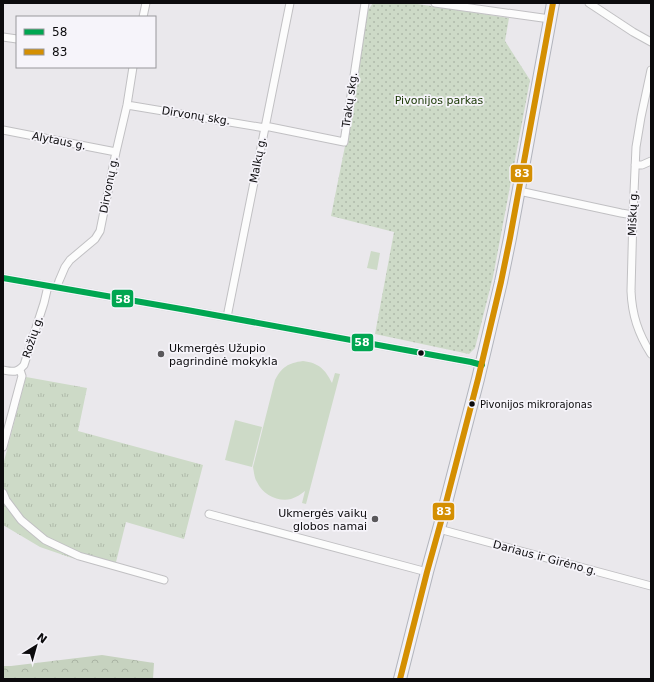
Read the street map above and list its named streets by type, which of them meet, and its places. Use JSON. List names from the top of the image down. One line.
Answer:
{"streets":{"street":["Trakų skg.","Dirvonų skg.","Alytaus g.","Malkų g.","Dirvonų g.","Miškų g.","Rožių g.","Dariaus ir Girėno g."]},"crossings":[["Trakų skg.","Dirvonų skg."],["Trakų skg.","Malkų g."],["Dirvonų skg.","Malkų g."],["Dirvonų skg.","Dirvonų g."],["Alytaus g.","Dirvonų g."]],"parks":["Pivonijos parkas"],"places":["Ukmergės Užupio pagrindinė mokykla","Pivonijos mikrorajonas","Ukmergės vaikų globos namai"],"lines":["transit line 83","transit line 58"],"legend":["58","83"],"north":"top right"}
